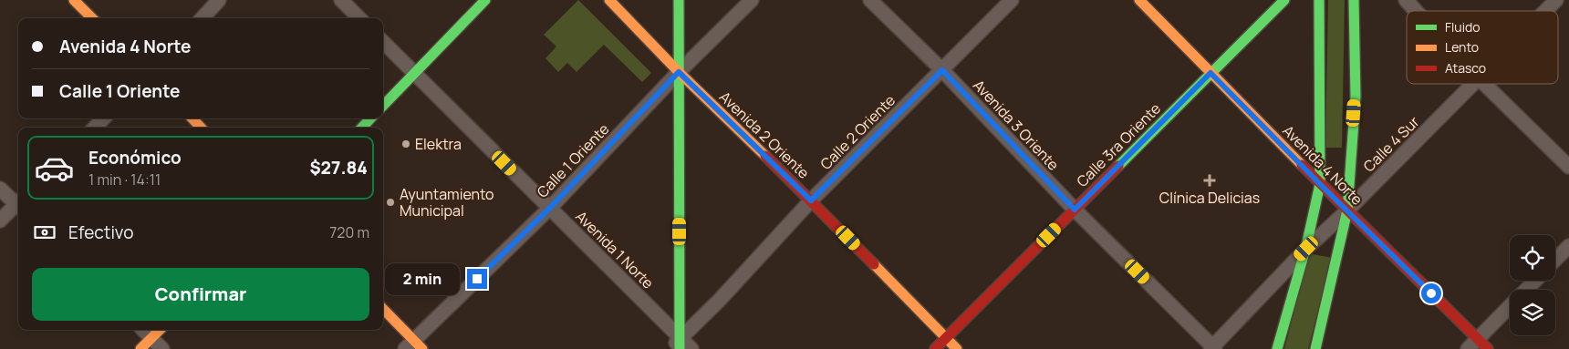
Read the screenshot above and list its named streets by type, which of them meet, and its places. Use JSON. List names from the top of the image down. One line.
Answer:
{"streets":{"main road":["Avenida 2 Oriente","Calle 3ra Oriente","Avenida 4 Norte"],"street":["Avenida 3 Oriente","Calle 2 Oriente","Calle 4 Sur","Calle 1 Oriente","Avenida 1 Norte"]},"crossings":[["Avenida 3 Oriente","Calle 2 Oriente"],["Avenida 3 Oriente","Calle 4 Sur"],["Avenida 3 Oriente","Calle 3ra Oriente"],["Calle 2 Oriente","Avenida 2 Oriente"],["Calle 2 Oriente","Avenida 1 Norte"],["Avenida 2 Oriente","Calle 3ra Oriente"],["Avenida 2 Oriente","Calle 1 Oriente"],["Calle 4 Sur","Avenida 4 Norte"],["Calle 3ra Oriente","Avenida 4 Norte"],["Calle 1 Oriente","Avenida 1 Norte"]],"places":{"other":["Elektra","Ayuntamiento Municipal"],"health":["Clínica Delicias"]},"legend":["Fluido","Lento","Atasco"],"page":{"banner":["Avenida 4 Norte","Calle 1 Oriente"],"list":[{"name":"Económico","note":"1 min · 14:11","value":"$27.84"}],"pay":["Efectivo","720 m"],"buttons":"Confirmar","bubble":"2 min"}}
